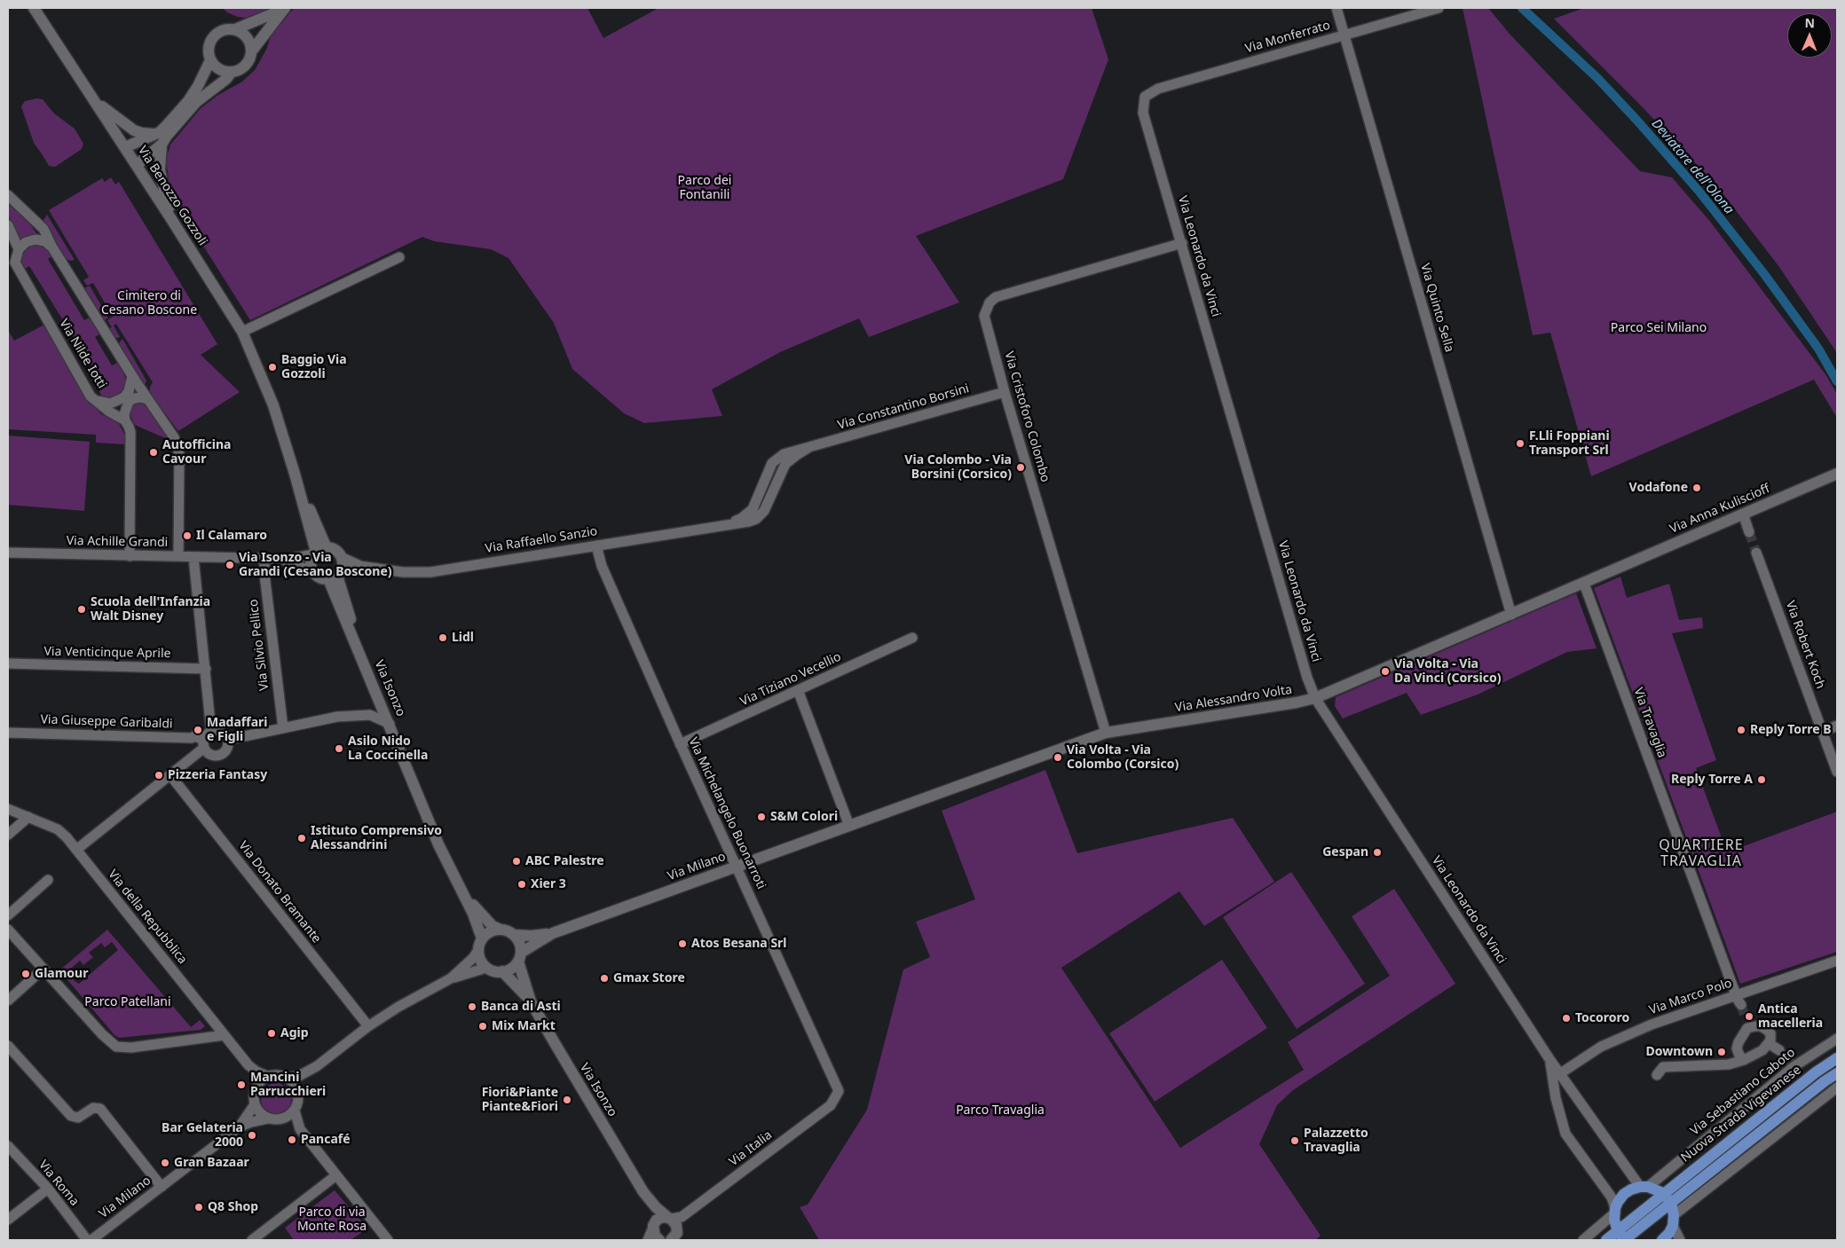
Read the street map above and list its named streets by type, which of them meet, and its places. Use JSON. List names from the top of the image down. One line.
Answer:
{"streets":{"main road":["Nuova Strada Vigevanese"],"street":["Via Monferrato","Via Benozzo Gozzoli","Via Leonardo da Vinci","Via Quinto Sella","Via Nilde Iotti","Via Constantino Borsini","Via Cristoforo Colombo","Via Anna Kuliscioff","Via Raffaello Sanzio","Via Achille Grandi","Via Silvio Pellico","Via Robert Koch","Via Venticinque Aprile","Via Tiziano Vecellio","Via Isonzo","Via Alessandro Volta","Via Giuseppe Garibaldi","Via Travaglia","Via Michelangelo Buonarroti","Via Milano","Via Donato Bramante","Via della Repubblica","Via Marco Polo","Via Sebastiano Caboto","Via Italia","Via Roma"]},"crossings":[["Via Monferrato","Via Leonardo da Vinci"],["Via Monferrato","Via Quinto Sella"],["Via Benozzo Gozzoli","Via Raffaello Sanzio"],["Via Benozzo Gozzoli","Via Achille Grandi"],["Via Benozzo Gozzoli","Via Isonzo"],["Via Leonardo da Vinci","Via Cristoforo Colombo"],["Via Leonardo da Vinci","Via Alessandro Volta"],["Via Leonardo da Vinci","Via Marco Polo"],["Via Leonardo da Vinci","Via Sebastiano Caboto"],["Via Quinto Sella","Via Alessandro Volta"],["Via Constantino Borsini","Via Cristoforo Colombo"],["Via Constantino Borsini","Via Raffaello Sanzio"],["Via Cristoforo Colombo","Via Alessandro Volta"],["Via Anna Kuliscioff","Via Alessandro Volta"],["Via Raffaello Sanzio","Via Achille Grandi"],["Via Raffaello Sanzio","Via Isonzo"],["Via Raffaello Sanzio","Via Michelangelo Buonarroti"],["Via Achille Grandi","Via Silvio Pellico"],["Via Achille Grandi","Via Isonzo"],["Via Tiziano Vecellio","Via Michelangelo Buonarroti"],["Via Isonzo","Via Milano"],["Via Isonzo","Via Italia"],["Via Alessandro Volta","Via Travaglia"],["Via Alessandro Volta","Via Milano"],["Via Travaglia","Via Marco Polo"],["Via Michelangelo Buonarroti","Via Milano"],["Via Michelangelo Buonarroti","Via Italia"],["Via Milano","Via della Repubblica"]],"districts":["QUARTIERE TRAVAGLIA"],"water":["Deviatore dell'Olona"],"parks":["Parco dei Fontanili","Cimitero di Cesano Boscone","Parco Sei Milano","Parco Patellani","Parco Travaglia","Parco di via Monte Rosa"],"places":["Baggio Via Gozzoli","F.Lli Foppiani Transport Srl","Autofficina Cavour","Via Colombo - Via Borsini (Corsico)","Vodafone","Il Calamaro","Via Isonzo - Via Grandi (Cesano Boscone)","Scuola dell'Infanzia Walt Disney","Lidl","Via Volta - Via Da Vinci (Corsico)","Madaffari e Figli","Reply Torre B","Asilo Nido La Coccinella","Via Volta - Via Colombo (Corsico)","Pizzeria Fantasy","Reply Torre A","S&M Colori","Istituto Comprensivo Alessandrini","Gespan","ABC Palestre","Xier 3","Atos Besana Srl","Glamour","Gmax Store","Banca di Asti","Antica macelleria","Tocororo","Mix Markt","Agip","Downtown","Mancini Parrucchieri","Fiori&Piante Piante&Fiori","Bar Gelateria 2000","Pancafé","Palazzetto Travaglia","Gran Bazaar","Q8 Shop"],"north":"top"}
